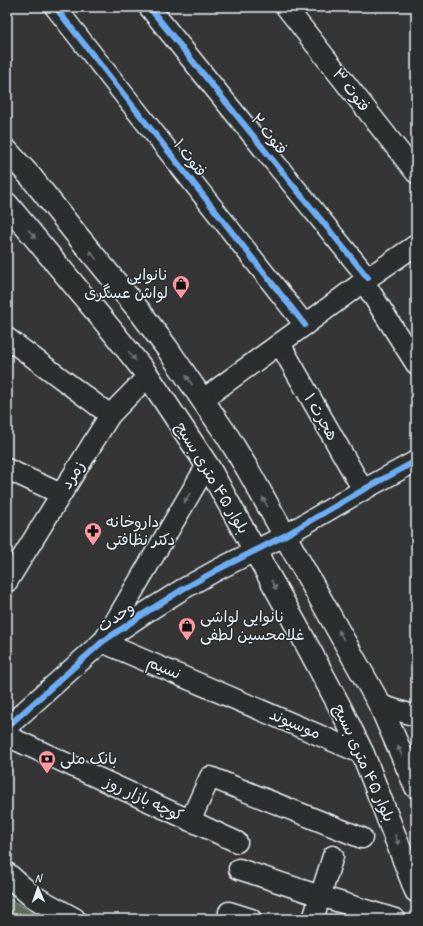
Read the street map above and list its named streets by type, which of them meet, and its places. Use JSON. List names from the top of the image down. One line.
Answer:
{"streets":{"main road":["بلوار ۴۵ متری بسیج"],"street":["فتوت ۳","فتوت ۲","فتوت ۱","هجرت ۱","زمرد","وحدت","نسیم","موسیوند","کوچه بازار روز"]},"crossings":[["زمرد","بلوار ۴۵ متری بسیج"],["بلوار ۴۵ متری بسیج","وحدت"],["بلوار ۴۵ متری بسیج","موسیوند"],["وحدت","نسیم"],["نسیم","موسیوند"]],"one_way":["وحدت"],"places":{"shop":["نانوایی لواش عسگری","نانوایی لواشی غلامحسین لطفی"],"pharmacy":["داروخانه دکتر نظافتی"],"bank":["بانک ملی"]},"north":"top"}
